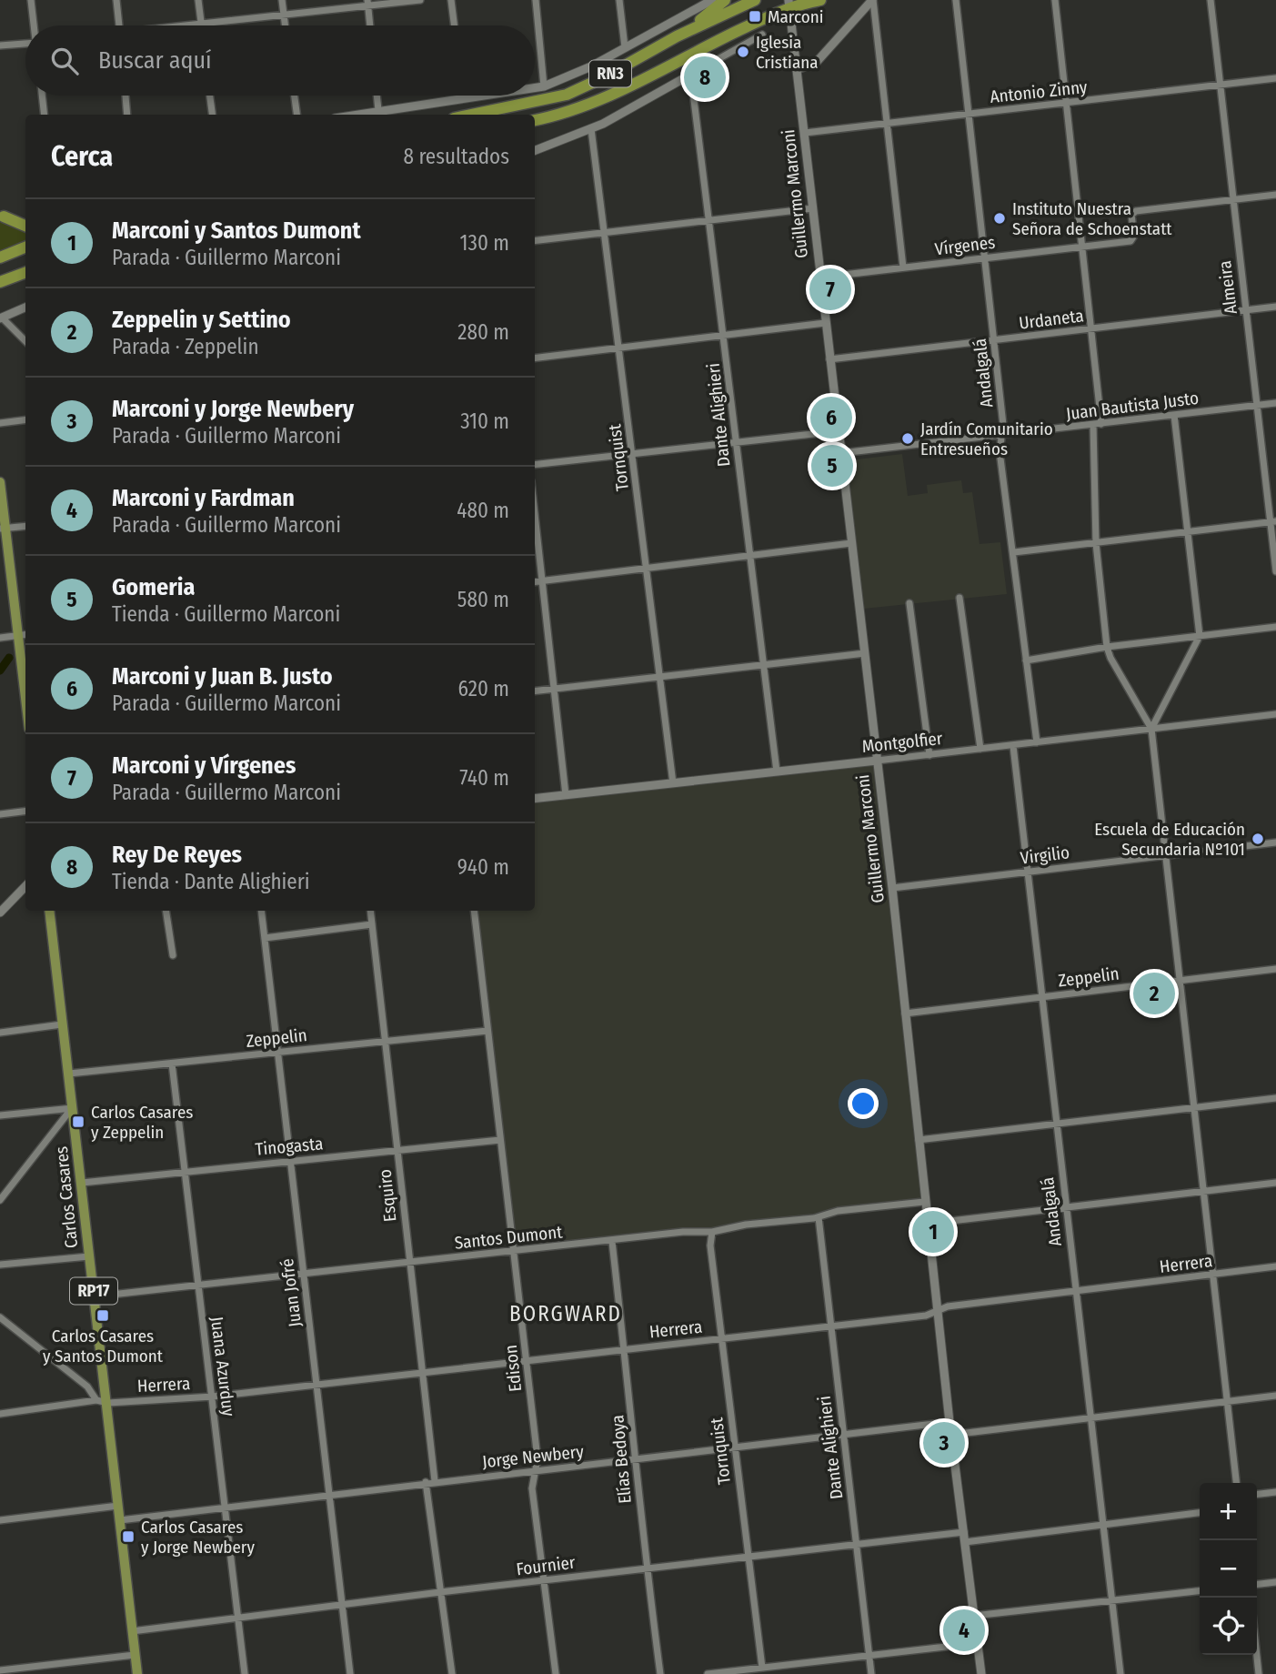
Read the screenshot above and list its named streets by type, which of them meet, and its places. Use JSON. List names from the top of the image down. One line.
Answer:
{"streets":{"highway":["RN3"],"main road":["Carlos Casares","RP17"],"street":["Antonio Zinny","Guillermo Marconi","Vírgenes","Almeira","Urdaneta","Andalgalá","Juan Bautista Justo","Dante Alighieri","Tornquist","Montgolfier","Virgilio","Zeppelin","Tinogasta","Esquiro","Santos Dumont","Herrera","Juan Jofré","Juana Azurduy","Edison","Jorge Newbery","Elías Bedoya","Fournier"]},"crossings":[["RN3","Guillermo Marconi"],["RN3","Dante Alighieri"],["Antonio Zinny","Guillermo Marconi"],["Antonio Zinny","Almeira"],["Antonio Zinny","Andalgalá"],["Guillermo Marconi","Vírgenes"],["Guillermo Marconi","Urdaneta"],["Guillermo Marconi","Juan Bautista Justo"],["Guillermo Marconi","Montgolfier"],["Guillermo Marconi","Virgilio"],["Guillermo Marconi","Zeppelin"],["Guillermo Marconi","Santos Dumont"],["Guillermo Marconi","Herrera"],["Guillermo Marconi","Jorge Newbery"],["Guillermo Marconi","Fournier"],["Vírgenes","Almeira"],["Vírgenes","Andalgalá"],["Almeira","Urdaneta"],["Almeira","Juan Bautista Justo"],["Urdaneta","Andalgalá"],["Andalgalá","Juan Bautista Justo"],["Andalgalá","Montgolfier"],["Andalgalá","Virgilio"],["Andalgalá","Zeppelin"],["Andalgalá","Herrera"],["Dante Alighieri","Montgolfier"],["Dante Alighieri","Santos Dumont"],["Dante Alighieri","Herrera"],["Dante Alighieri","Jorge Newbery"],["Dante Alighieri","Fournier"],["Tornquist","Montgolfier"],["Tornquist","Santos Dumont"],["Tornquist","Herrera"],["Tornquist","Jorge Newbery"],["Tornquist","Fournier"],["Zeppelin","Esquiro"],["Zeppelin","Carlos Casares"],["Zeppelin","Juan Jofré"],["Zeppelin","Juana Azurduy"],["Zeppelin","Edison"],["Tinogasta","Esquiro"],["Tinogasta","Carlos Casares"],["Tinogasta","Juan Jofré"],["Tinogasta","Juana Azurduy"],["Tinogasta","Edison"],["Esquiro","Santos Dumont"],["Esquiro","Herrera"],["Esquiro","Jorge Newbery"],["Carlos Casares","Santos Dumont"],["Carlos Casares","Herrera"],["Carlos Casares","Jorge Newbery"],["Carlos Casares","Fournier"],["Santos Dumont","Juan Jofré"],["Santos Dumont","Juana Azurduy"],["Santos Dumont","Edison"],["Santos Dumont","Elías Bedoya"],["Herrera","Juan Jofré"],["Herrera","Juana Azurduy"],["Herrera","Edison"],["Herrera","Elías Bedoya"],["Juan Jofré","Jorge Newbery"],["Juan Jofré","Fournier"],["Juana Azurduy","Jorge Newbery"],["Juana Azurduy","Fournier"],["Edison","Jorge Newbery"],["Edison","Fournier"],["Jorge Newbery","Elías Bedoya"],["Elías Bedoya","Fournier"]],"districts":["BORGWARD"],"places":{"transit":["Marconi","Carlos Casares y Zeppelin","Carlos Casares y Santos Dumont","Carlos Casares y Jorge Newbery"],"other":["Iglesia Cristiana","Instituto Nuestra Señora de Schoenstatt","Jardín Comunitario Entresueños","Escuela de Educación Secundaria Nº101"]},"page":{"search":"Buscar aquí","pins":["8","7","6","5","2","1","3","4"],"heading":["Cerca","8 resultados"],"list":[{"mark":"1","name":"Marconi y Santos Dumont","note":"Parada · Guillermo Marconi","value":"130 m"},{"mark":"2","name":"Zeppelin y Settino","note":"Parada · Zeppelin","value":"280 m"},{"mark":"3","name":"Marconi y Jorge Newbery","note":"Parada · Guillermo Marconi","value":"310 m"},{"mark":"4","name":"Marconi y Fardman","note":"Parada · Guillermo Marconi","value":"480 m"},{"mark":"5","name":"Gomeria","note":"Tienda · Guillermo Marconi","value":"580 m"},{"mark":"6","name":"Marconi y Juan B. Justo","note":"Parada · Guillermo Marconi","value":"620 m"},{"mark":"7","name":"Marconi y Vírgenes","note":"Parada · Guillermo Marconi","value":"740 m"},{"mark":"8","name":"Rey De Reyes","note":"Tienda · Dante Alighieri","value":"940 m"}],"map_buttons":["+","−"]}}
